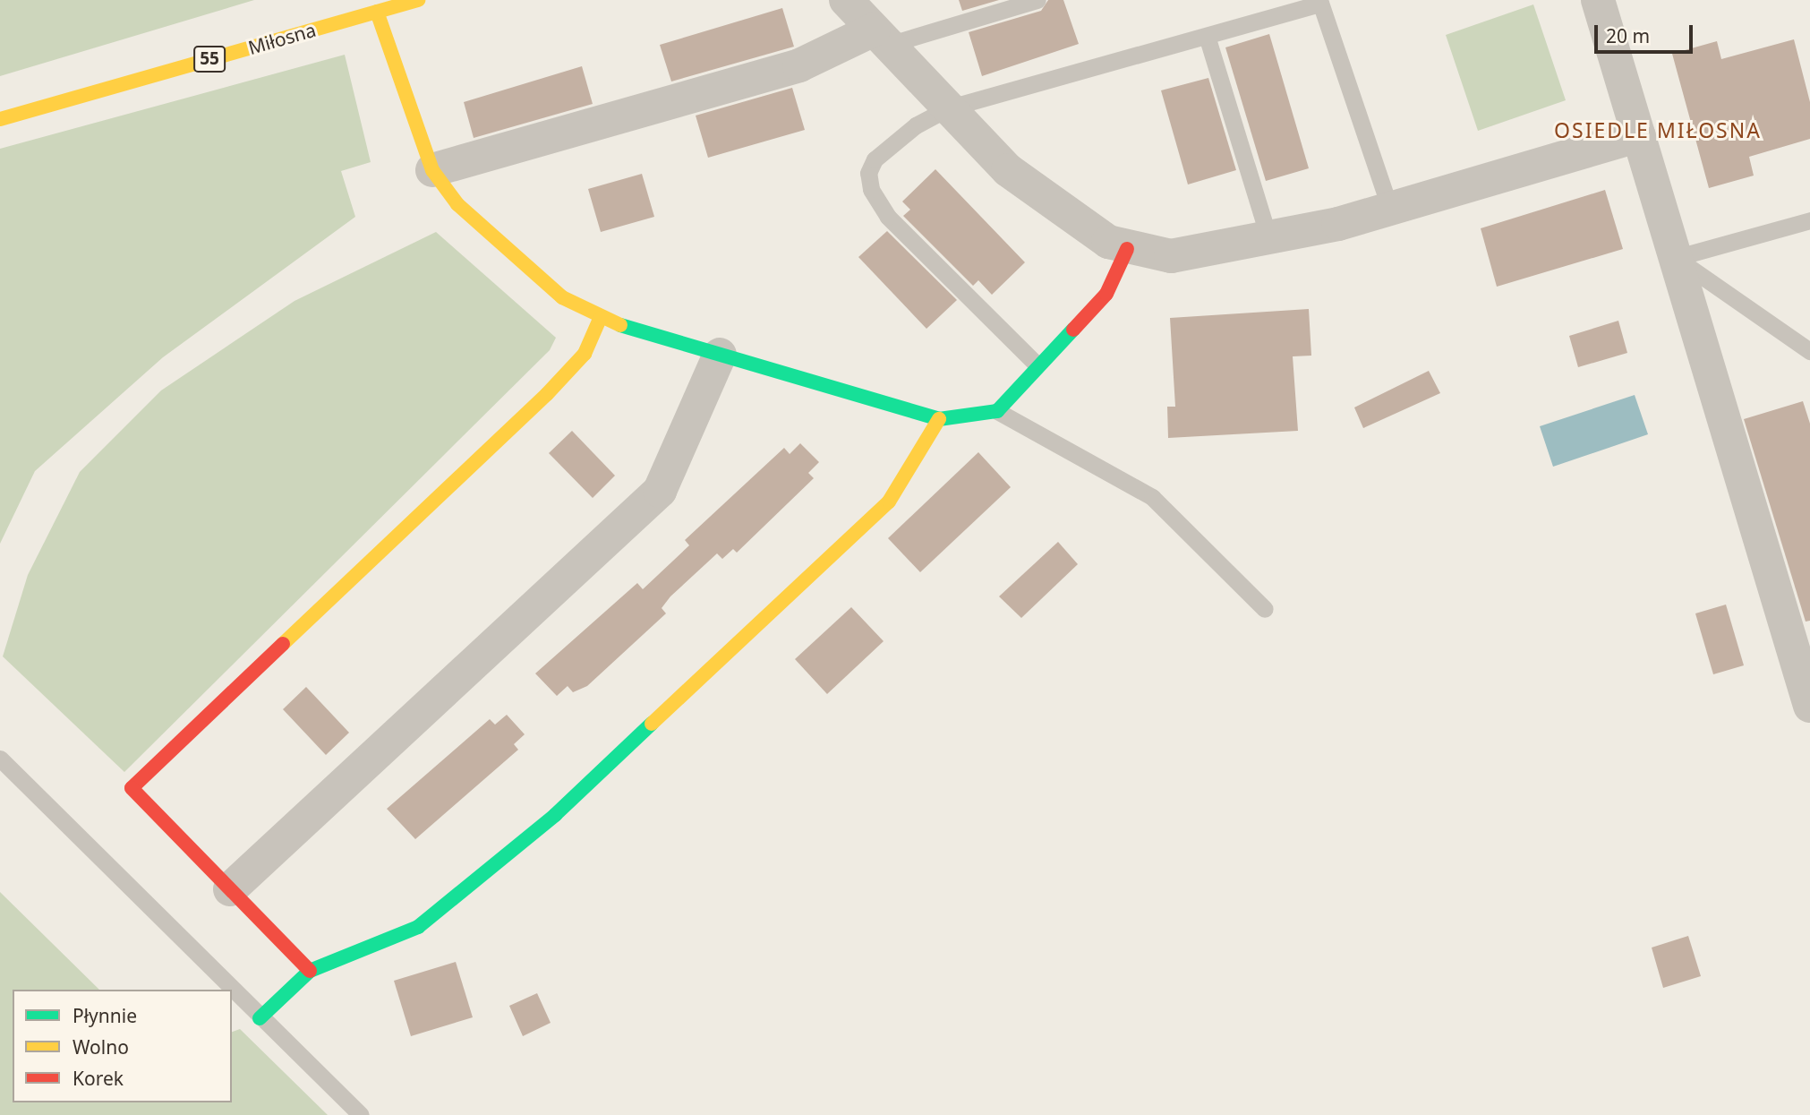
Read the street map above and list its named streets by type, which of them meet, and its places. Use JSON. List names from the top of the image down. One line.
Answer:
{"streets":{"street":["Miłosna","55"]},"districts":["OSIEDLE MIŁOSNA"],"legend":["Płynnie","Wolno","Korek"],"scale_bar":"20 m"}
